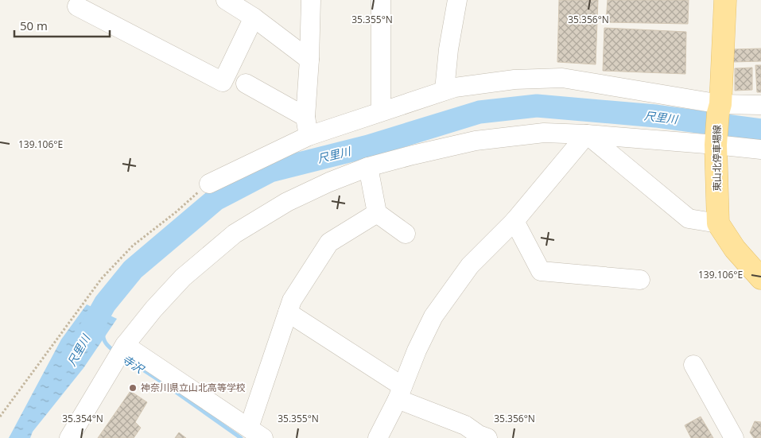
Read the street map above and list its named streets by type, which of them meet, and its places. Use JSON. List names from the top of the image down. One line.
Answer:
{"streets":{"main road":["東山北停車場線"]},"water":["尺里川","寺沢"],"places":["神奈川県立山北高等学校"],"scale_bar":"50 m","coordinates":["35.355°N","35.356°N","139.106°E","35.354°N"]}
